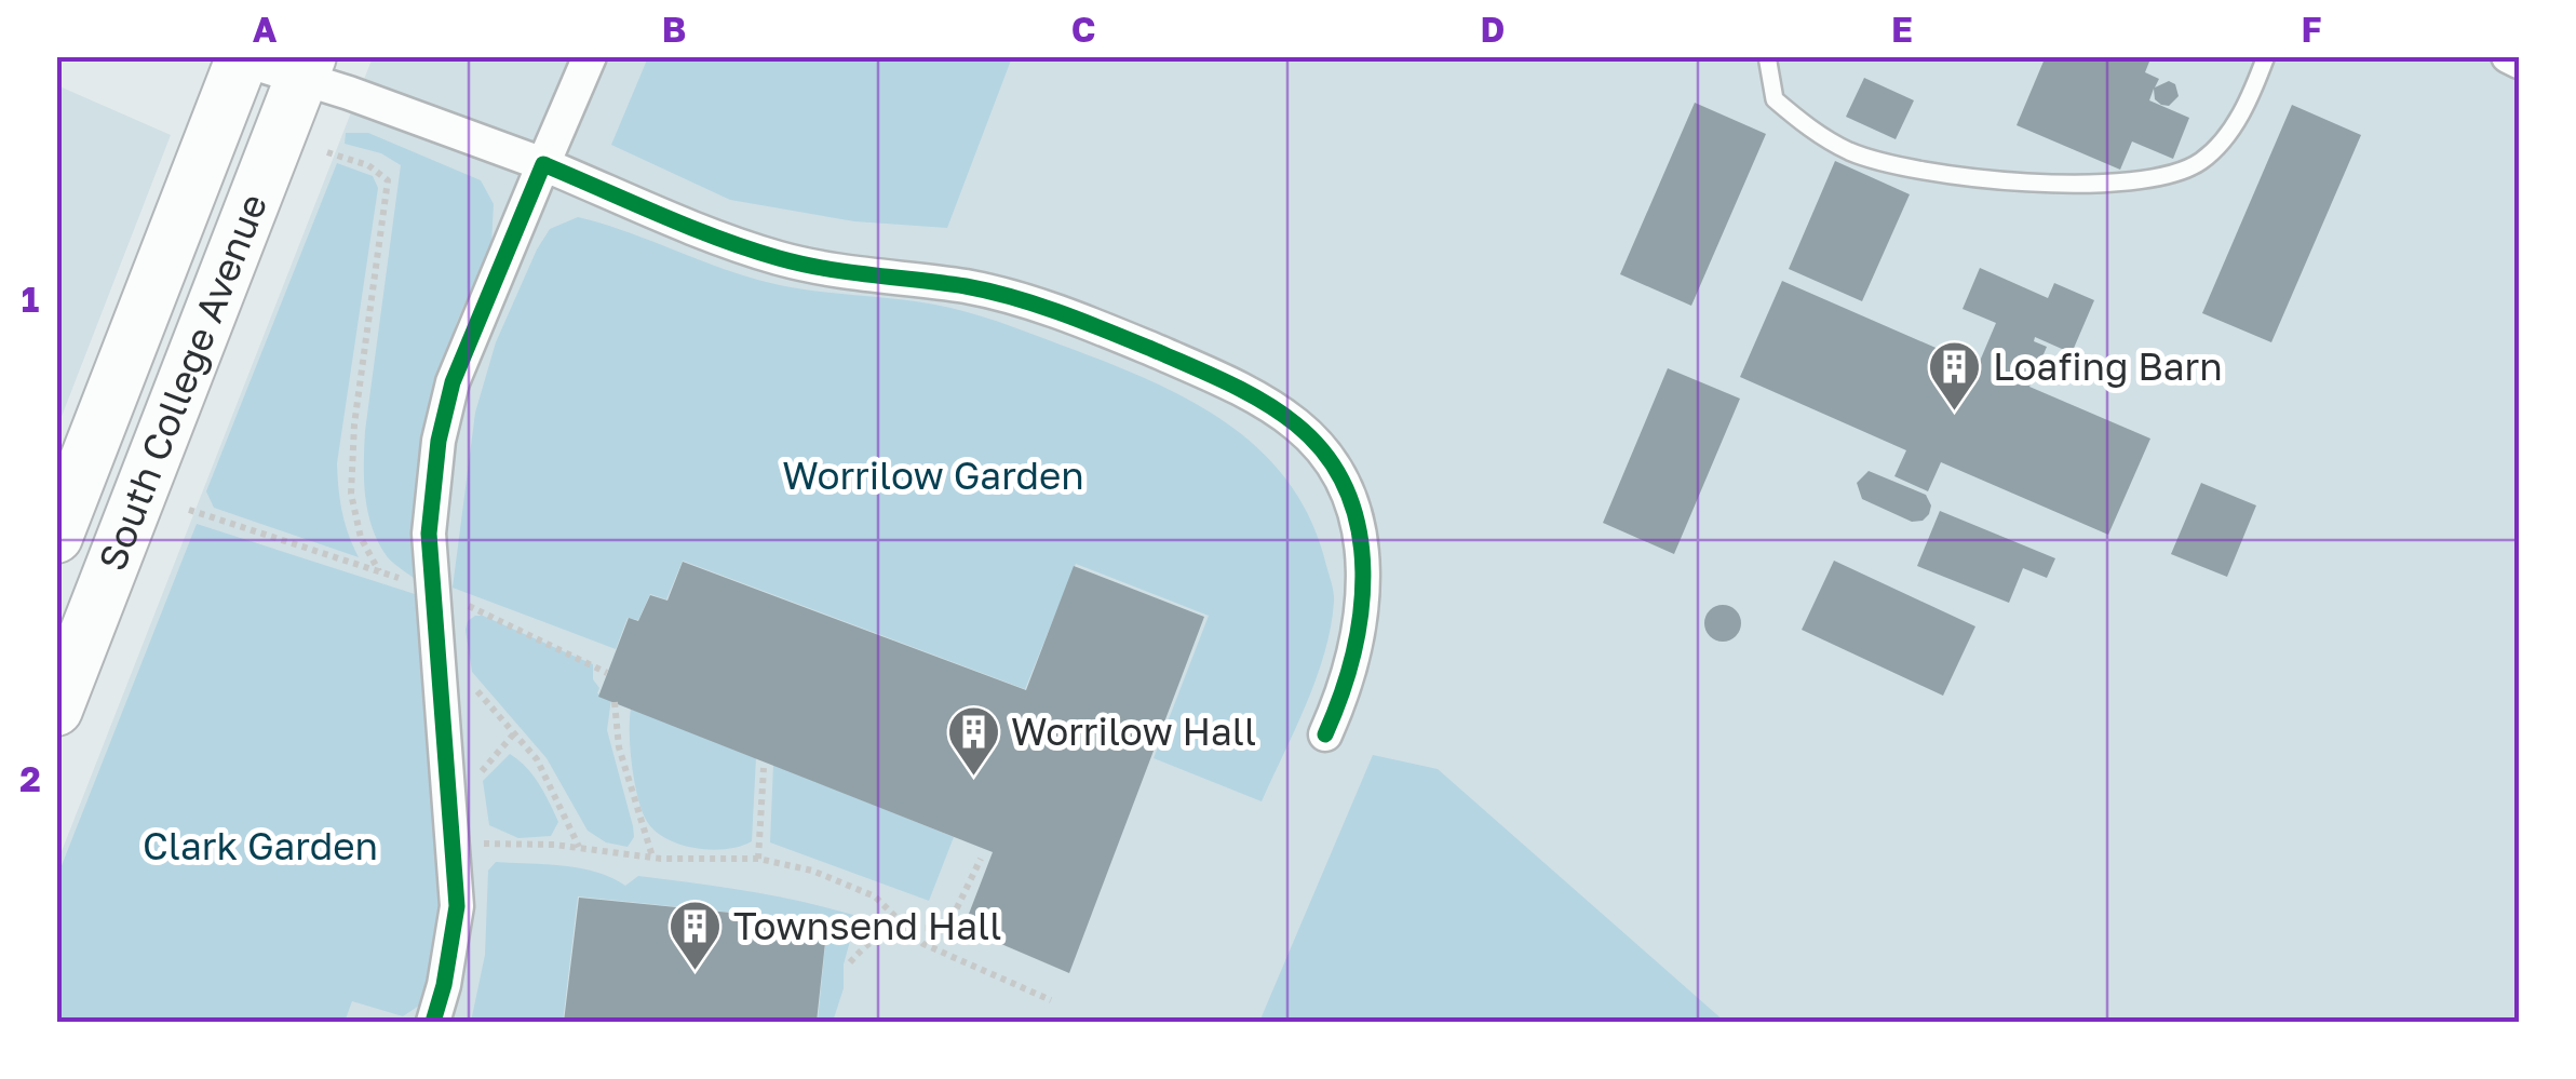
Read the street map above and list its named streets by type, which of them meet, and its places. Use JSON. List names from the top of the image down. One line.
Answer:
{"streets":{"main road":["South College Avenue"]},"parks":["Worrilow Garden","Clark Garden"],"places":{"building":["Loafing Barn","Worrilow Hall","Townsend Hall"]},"grid":{"columns":["A","B","C","D","E","F"],"rows":["1","2"]}}
